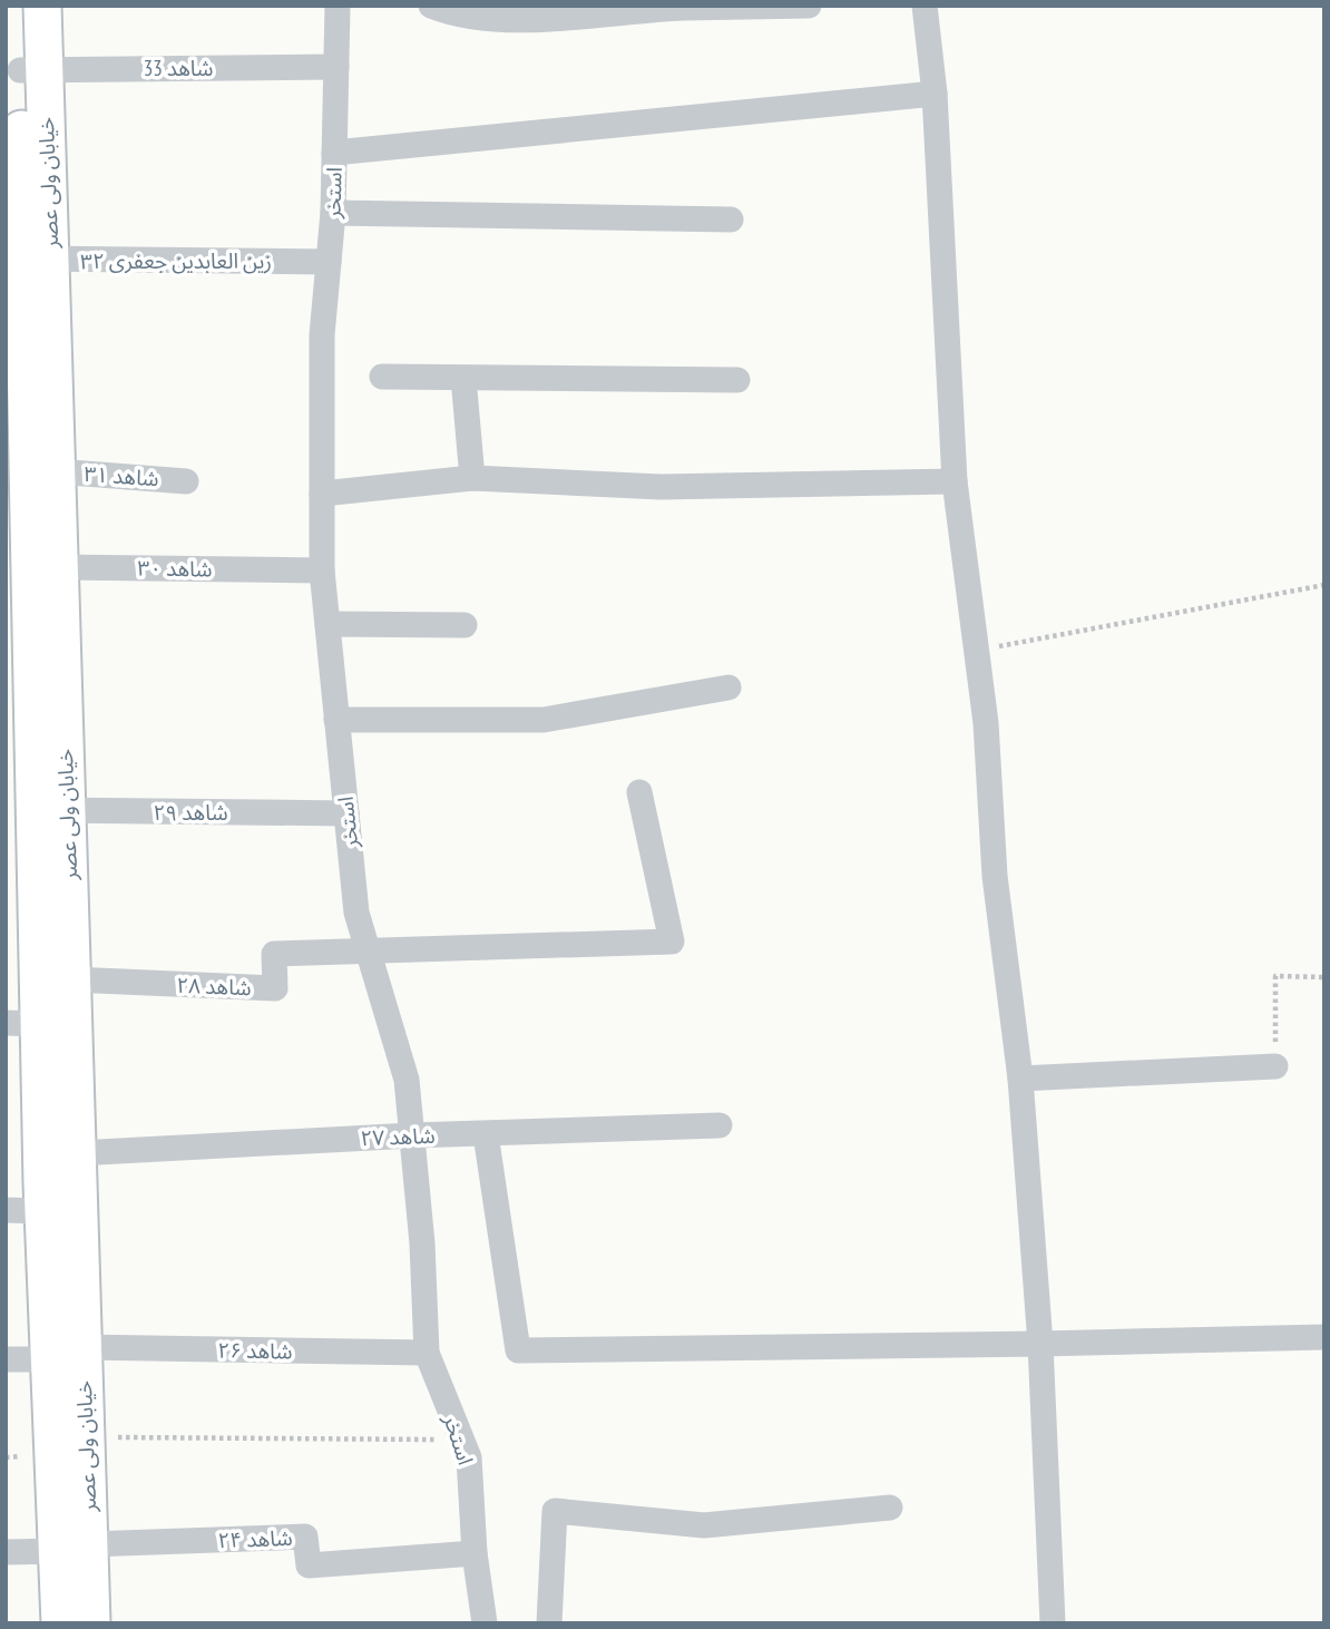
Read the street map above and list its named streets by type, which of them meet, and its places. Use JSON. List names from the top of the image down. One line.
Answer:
{"streets":{"main road":["خیابان ولی عصر"],"street":["شاهد 33","استخر","زین العابدین جعفری ۳۲","شاهد ۳۱","شاهد ۳۰","شاهد ۲۹","شاهد ۲۸","شاهد ۲۷","شاهد ۲۶","شاهد ۲۴"]},"crossings":[["شاهد 33","خیابان ولی عصر"],["شاهد 33","استخر"],["خیابان ولی عصر","زین العابدین جعفری ۳۲"],["خیابان ولی عصر","شاهد ۳۱"],["خیابان ولی عصر","شاهد ۳۰"],["خیابان ولی عصر","شاهد ۲۹"],["خیابان ولی عصر","شاهد ۲۸"],["خیابان ولی عصر","شاهد ۲۷"],["خیابان ولی عصر","شاهد ۲۶"],["خیابان ولی عصر","شاهد ۲۴"],["استخر","زین العابدین جعفری ۳۲"],["استخر","شاهد ۳۰"],["استخر","شاهد ۲۹"],["استخر","شاهد ۲۸"],["استخر","شاهد ۲۷"],["استخر","شاهد ۲۶"],["استخر","شاهد ۲۴"]]}
